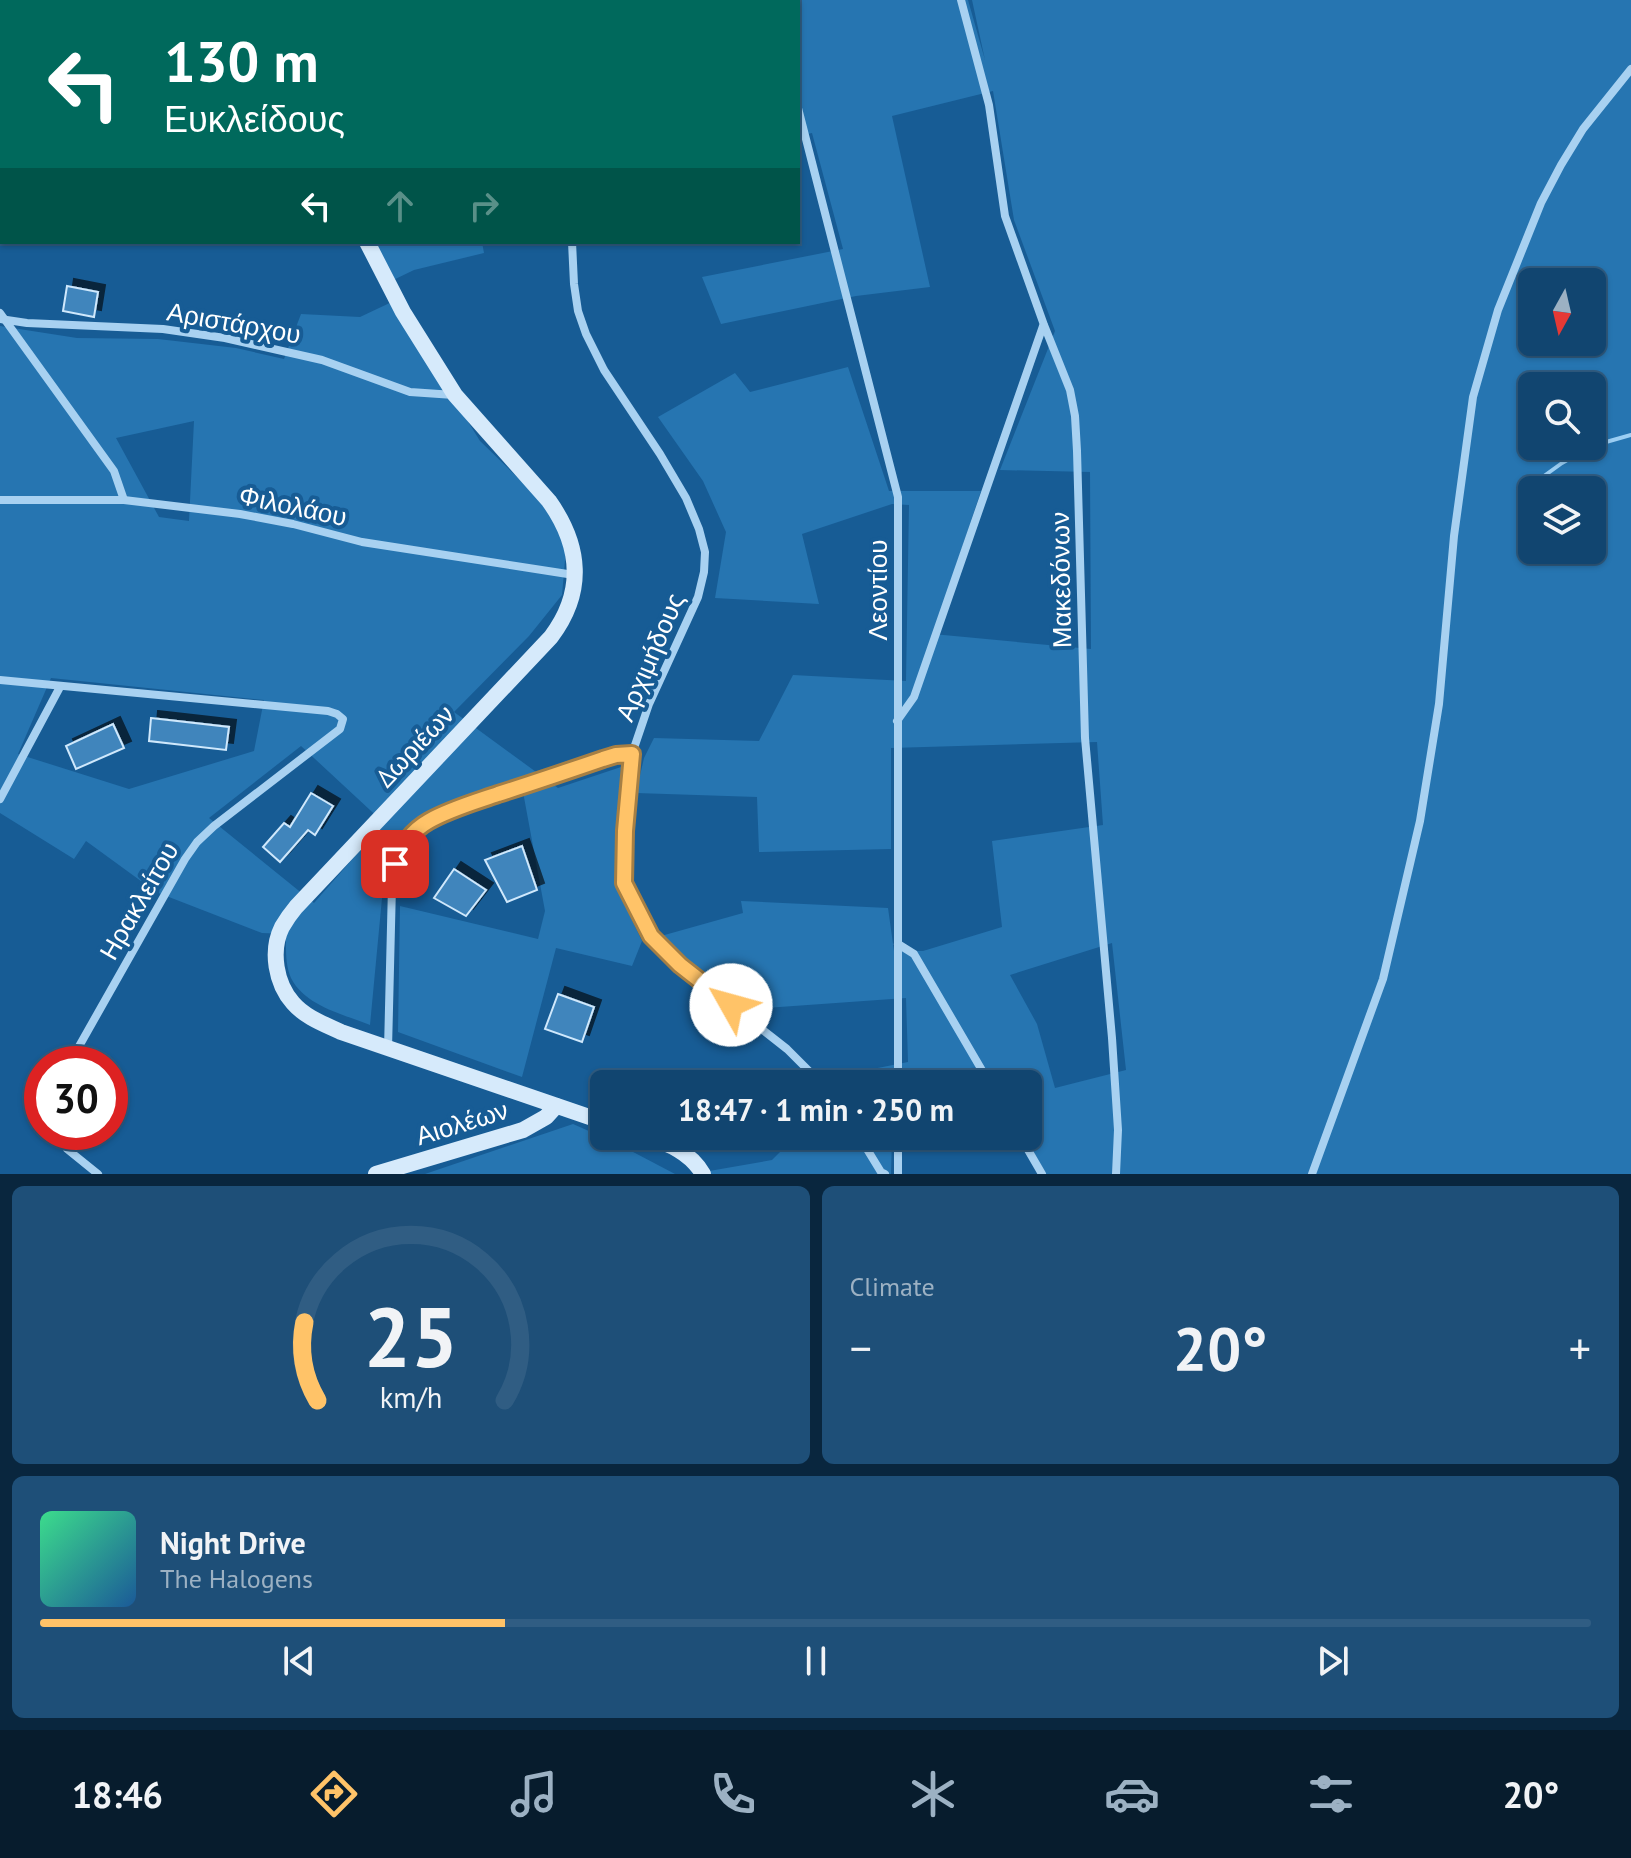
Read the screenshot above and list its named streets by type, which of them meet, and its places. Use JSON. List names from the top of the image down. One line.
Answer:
{"streets":{"street":["Αριστάρχου","Φιλολάου","Μακεδόνων","Λεοντίου","Αρχιμήδους","Δωριέων","Ηρακλείτου","Αιολέων"]},"crossings":[["Αριστάρχου","Δωριέων"],["Φιλολάου","Δωριέων"],["Δωριέων","Αιολέων"]],"north":"bottom","page":{"turn":["130 m","Ευκλείδους"],"limit":"30","trip":"18:47 · 1 min · 250 m","tile":"Climate","heat":["−","20°","+"],"song":["Night Drive","The Halogens"],"tabs":["18:46","20°"],"gauge":["25","km/h"]}}
